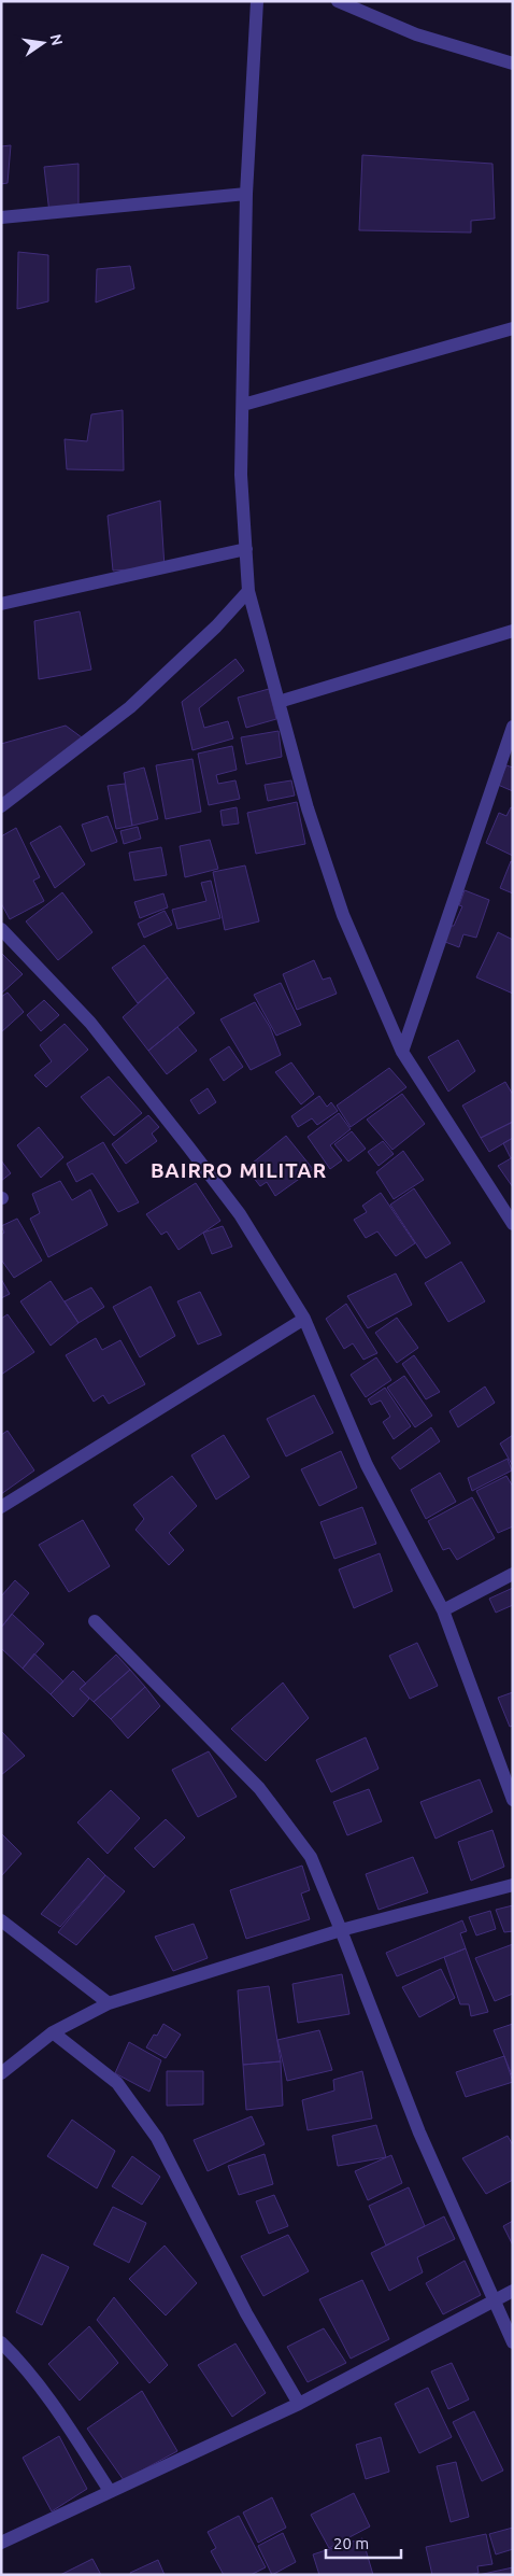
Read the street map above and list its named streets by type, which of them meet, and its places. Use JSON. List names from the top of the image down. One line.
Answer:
{"districts":["BAIRRO MILITAR"],"scale_bar":"20 m","north":"right"}
